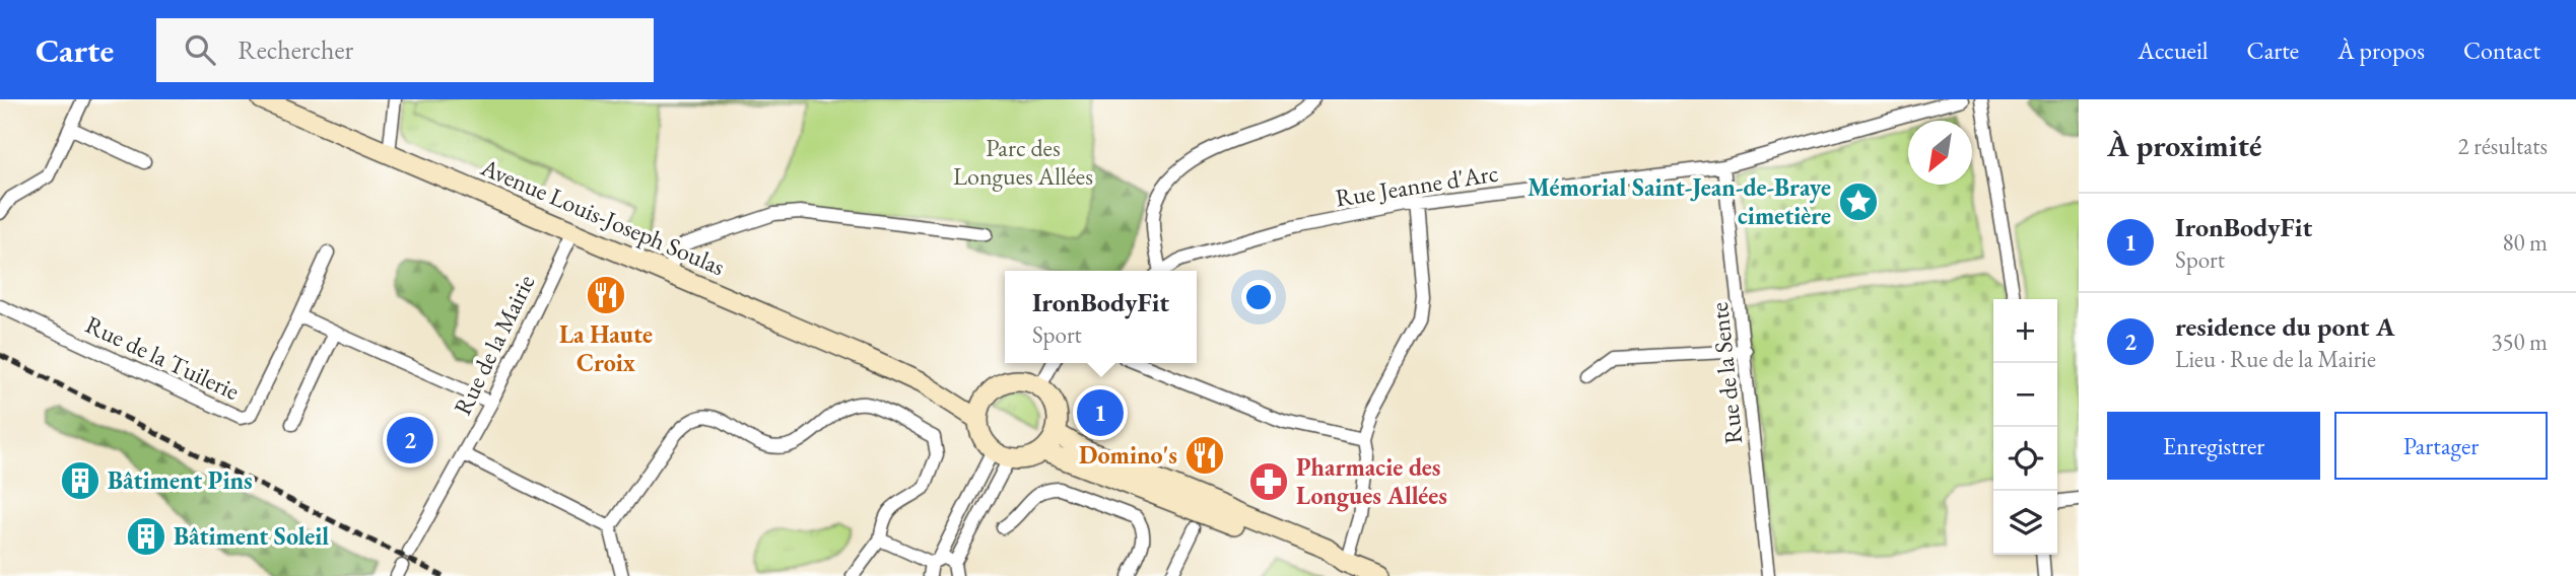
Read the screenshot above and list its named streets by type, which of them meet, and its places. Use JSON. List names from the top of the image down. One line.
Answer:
{"streets":{"main road":["Avenue Louis-Joseph Soulas"],"street":["Rue Jeanne d'Arc","Rue de la Mairie","Rue de la Tuilerie","Rue de la Sente"]},"crossings":[["Rue Jeanne d'Arc","Rue de la Sente"],["Avenue Louis-Joseph Soulas","Rue de la Mairie"]],"parks":["Parc des Longues Allées"],"places":{"place":["Mémorial Saint-Jean-de-Braye cimetière"],"restaurant":["La Haute Croix","Domino's"],"building":["Bâtiment Pins","Bâtiment Soleil"],"pharmacy":["Pharmacie des Longues Allées"]},"north":"bottom left","page":{"header":"Carte","search":"Rechercher","nav":["Accueil","Carte","À propos","Contact"],"heading":["À proximité","2 résultats"],"list":[{"mark":"1","name":"IronBodyFit","note":"Sport","value":"80 m"},{"mark":"2","name":"residence du pont A","note":"Lieu · Rue de la Mairie","value":"350 m"}],"popup":["IronBodyFit","Sport"],"map_buttons":["+","−"],"pins":["1","2"],"buttons":["Enregistrer","Partager"]}}
